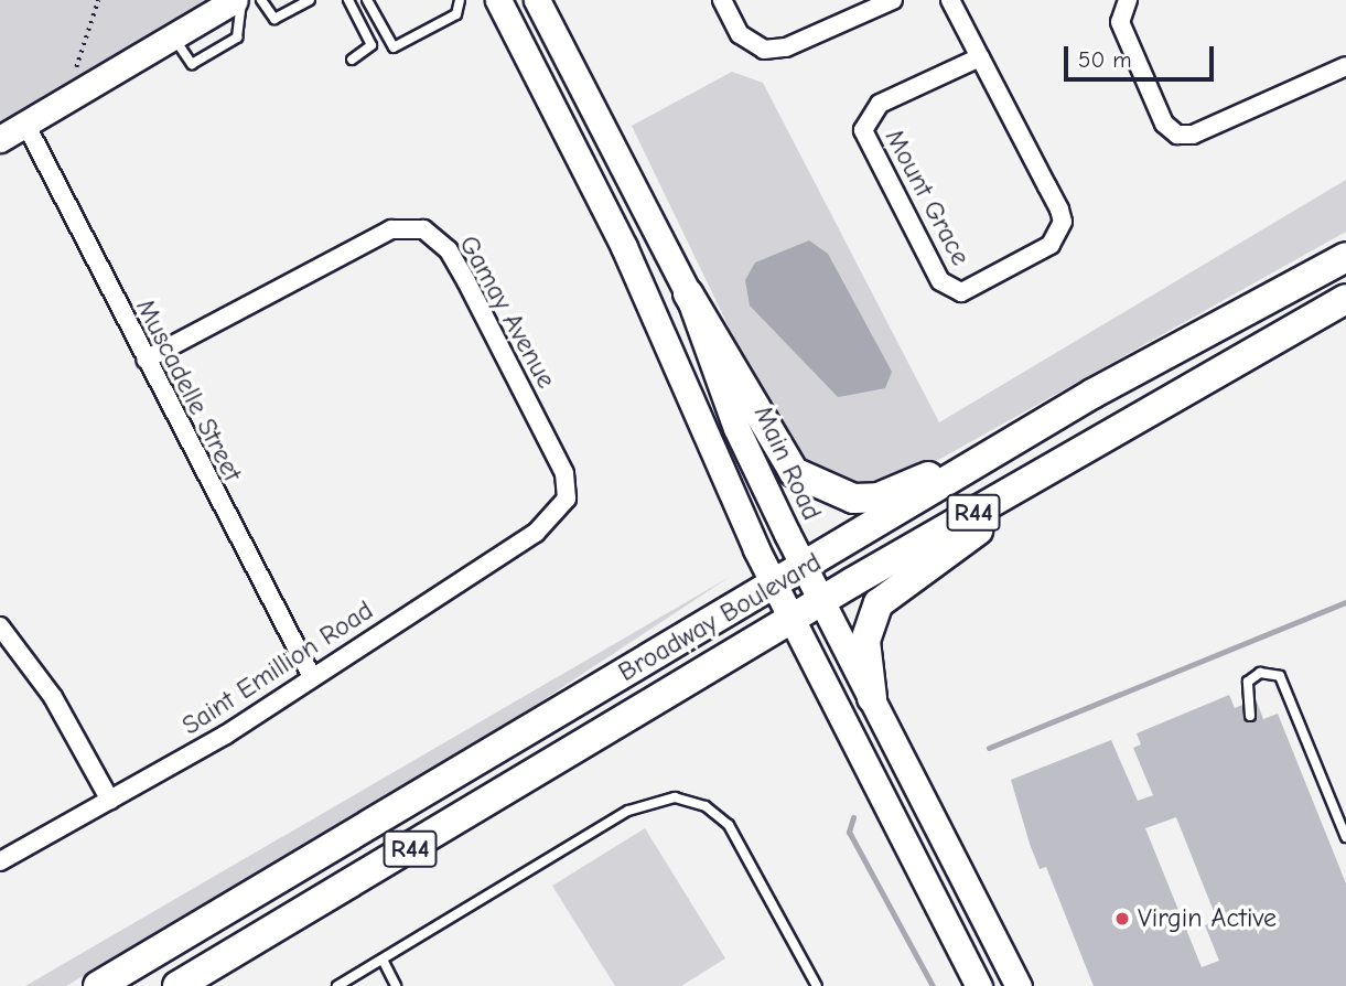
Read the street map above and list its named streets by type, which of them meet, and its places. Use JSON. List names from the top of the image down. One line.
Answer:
{"streets":{"main road":["Main Road","R44","Broadway Boulevard"],"street":["Mount Grace","Gamay Avenue","Muscadelle Street","Saint Emillion Road"]},"crossings":[["Gamay Avenue","Muscadelle Street"],["Gamay Avenue","Saint Emillion Road"],["Muscadelle Street","Saint Emillion Road"],["Main Road","Broadway Boulevard"]],"places":["Virgin Active"],"scale_bar":"50 m"}
